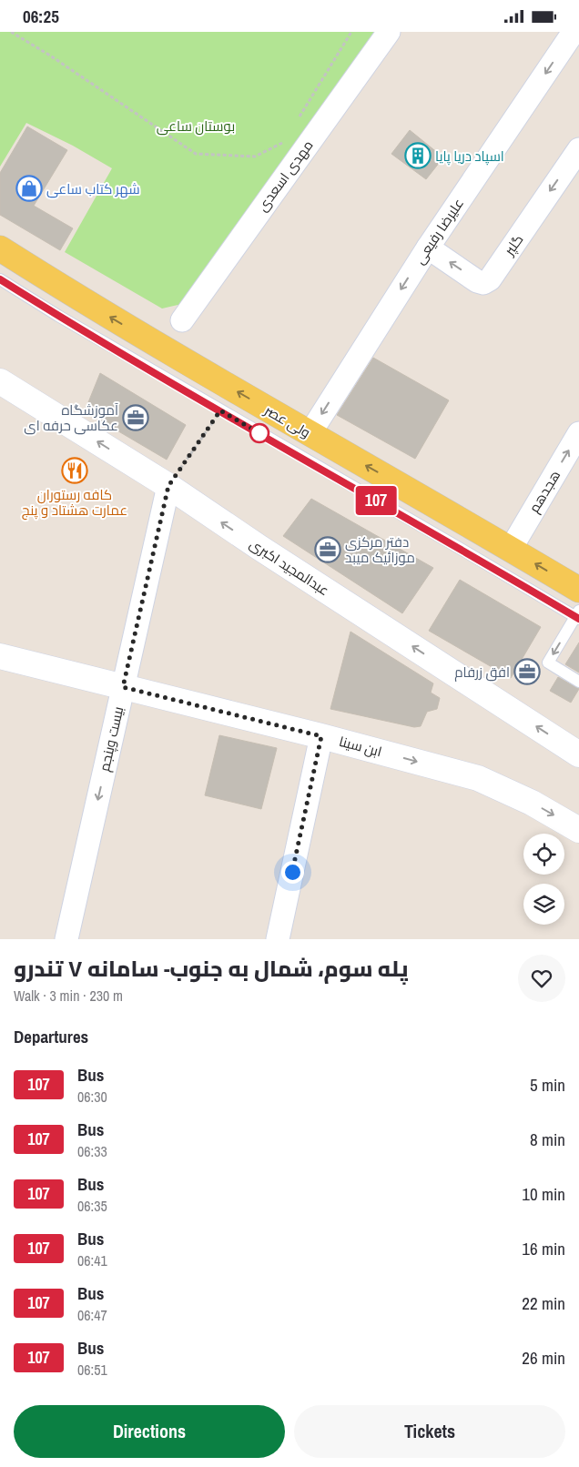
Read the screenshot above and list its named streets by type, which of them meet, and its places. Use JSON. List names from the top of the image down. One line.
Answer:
{"streets":{"main road":["ولی عصر"],"street":["مهدی اسعدی","علیرضا رفیعی","گلپر","هجدهم","عبدالمجید اکبری","بیست وپنجم","ابن سینا"]},"crossings":[["علیرضا رفیعی","گلپر"],["علیرضا رفیعی","ولی عصر"],["ولی عصر","هجدهم"],["عبدالمجید اکبری","بیست وپنجم"],["بیست وپنجم","ابن سینا"]],"one_way":["علیرضا رفیعی","ولی عصر","هجدهم","عبدالمجید اکبری","بیست وپنجم","ابن سینا"],"parks":["بوستان ساعی"],"places":{"building":["اسپاد دریا پایا"],"shop":["شهر کتاب ساعی"],"office":["آموزشگاه عکاسی حرفه ای","دفتر مرکزی موزائیک میبد","افق زرفام"],"restaurant":["کافه رستوران عمارت هشتاد و پنج"]},"lines":["bus line 107"],"page":{"status":"06:25","on_map":"107","heading":[["پله سوم، شمال به جنوب- سامانه ۷ تندرو","Walk · 3 min · 230 m"],"Departures"],"list":[{"mark":"107","name":"Bus","note":"06:30","value":"5 min"},{"mark":"107","name":"Bus","note":"06:33","value":"8 min"},{"mark":"107","name":"Bus","note":"06:35","value":"10 min"},{"mark":"107","name":"Bus","note":"06:41","value":"16 min"},{"mark":"107","name":"Bus","note":"06:47","value":"22 min"},{"mark":"107","name":"Bus","note":"06:51","value":"26 min"}],"buttons":["Directions","Tickets"]}}
